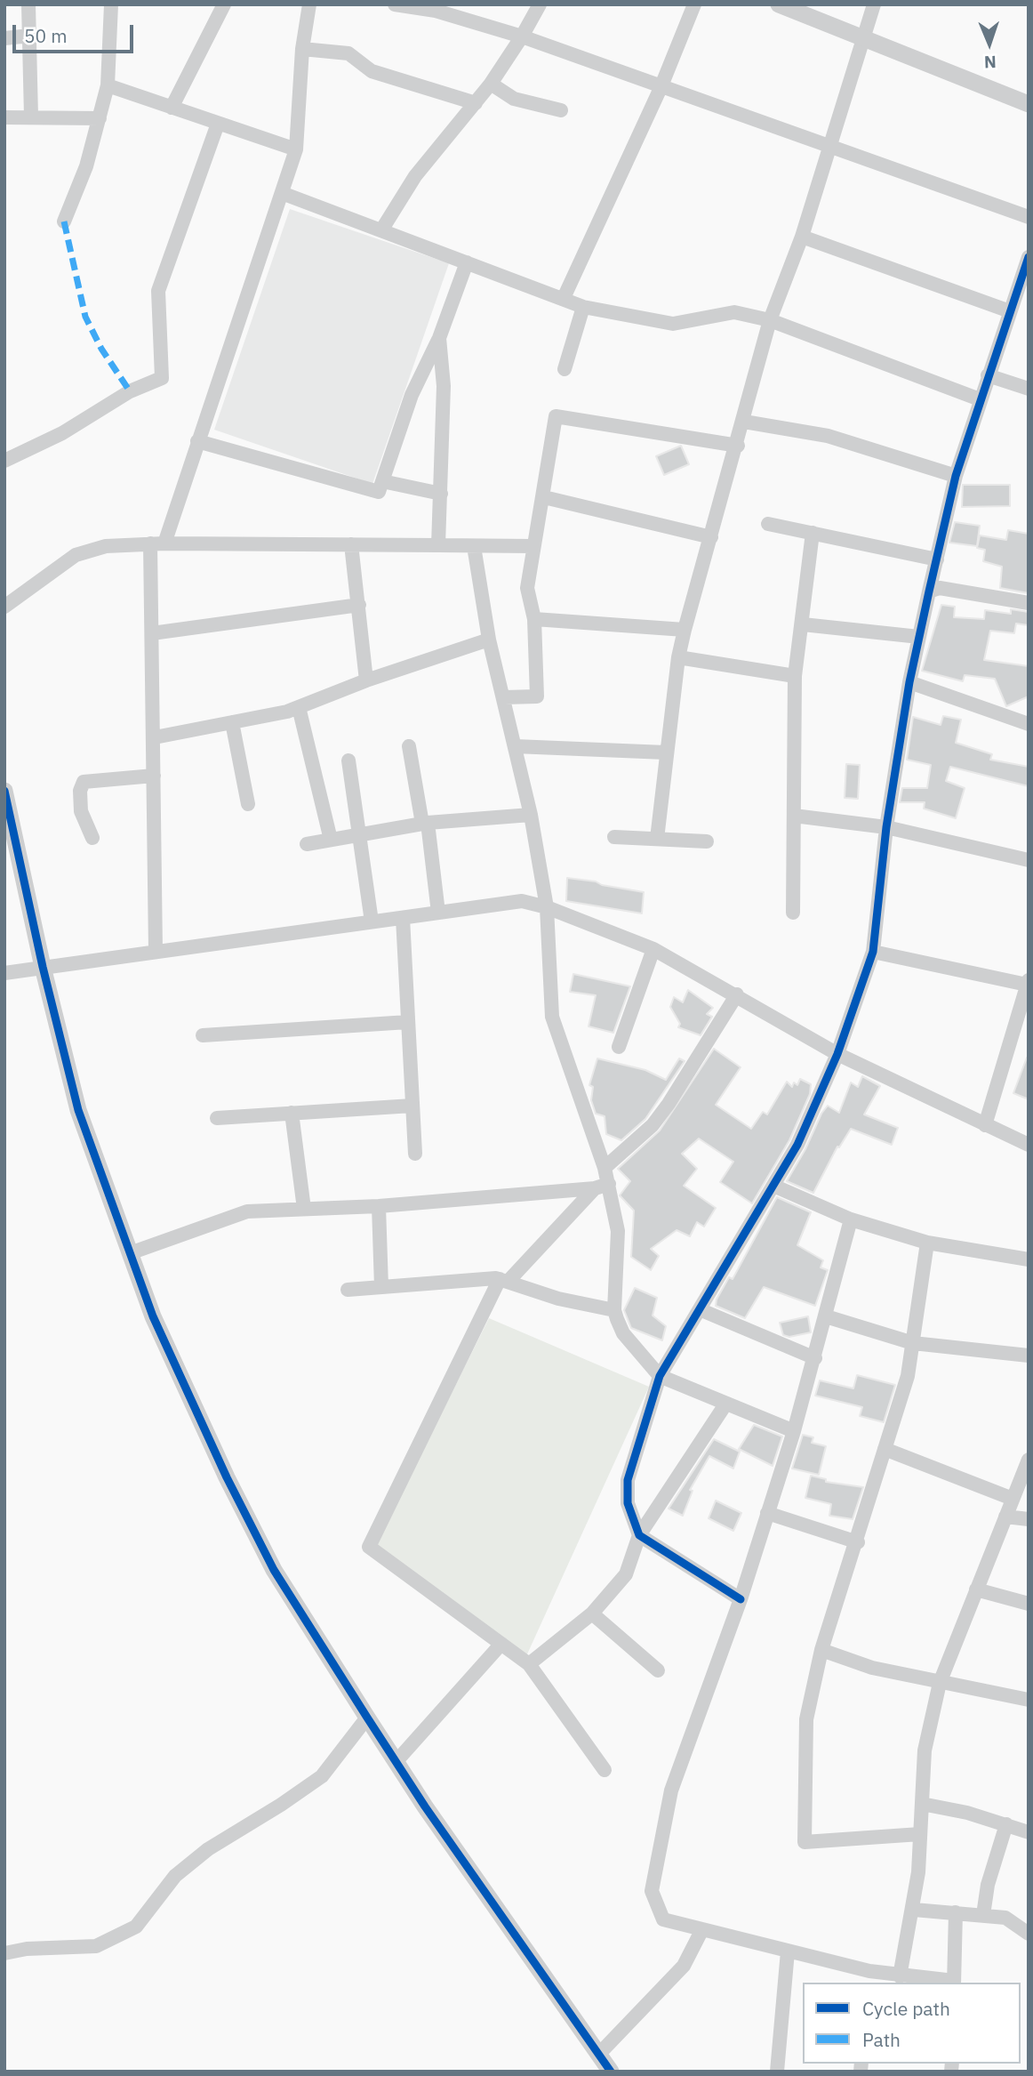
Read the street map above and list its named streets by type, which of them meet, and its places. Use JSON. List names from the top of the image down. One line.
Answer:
{"legend":["Cycle path","Path"],"scale_bar":"50 m","north":"bottom"}
